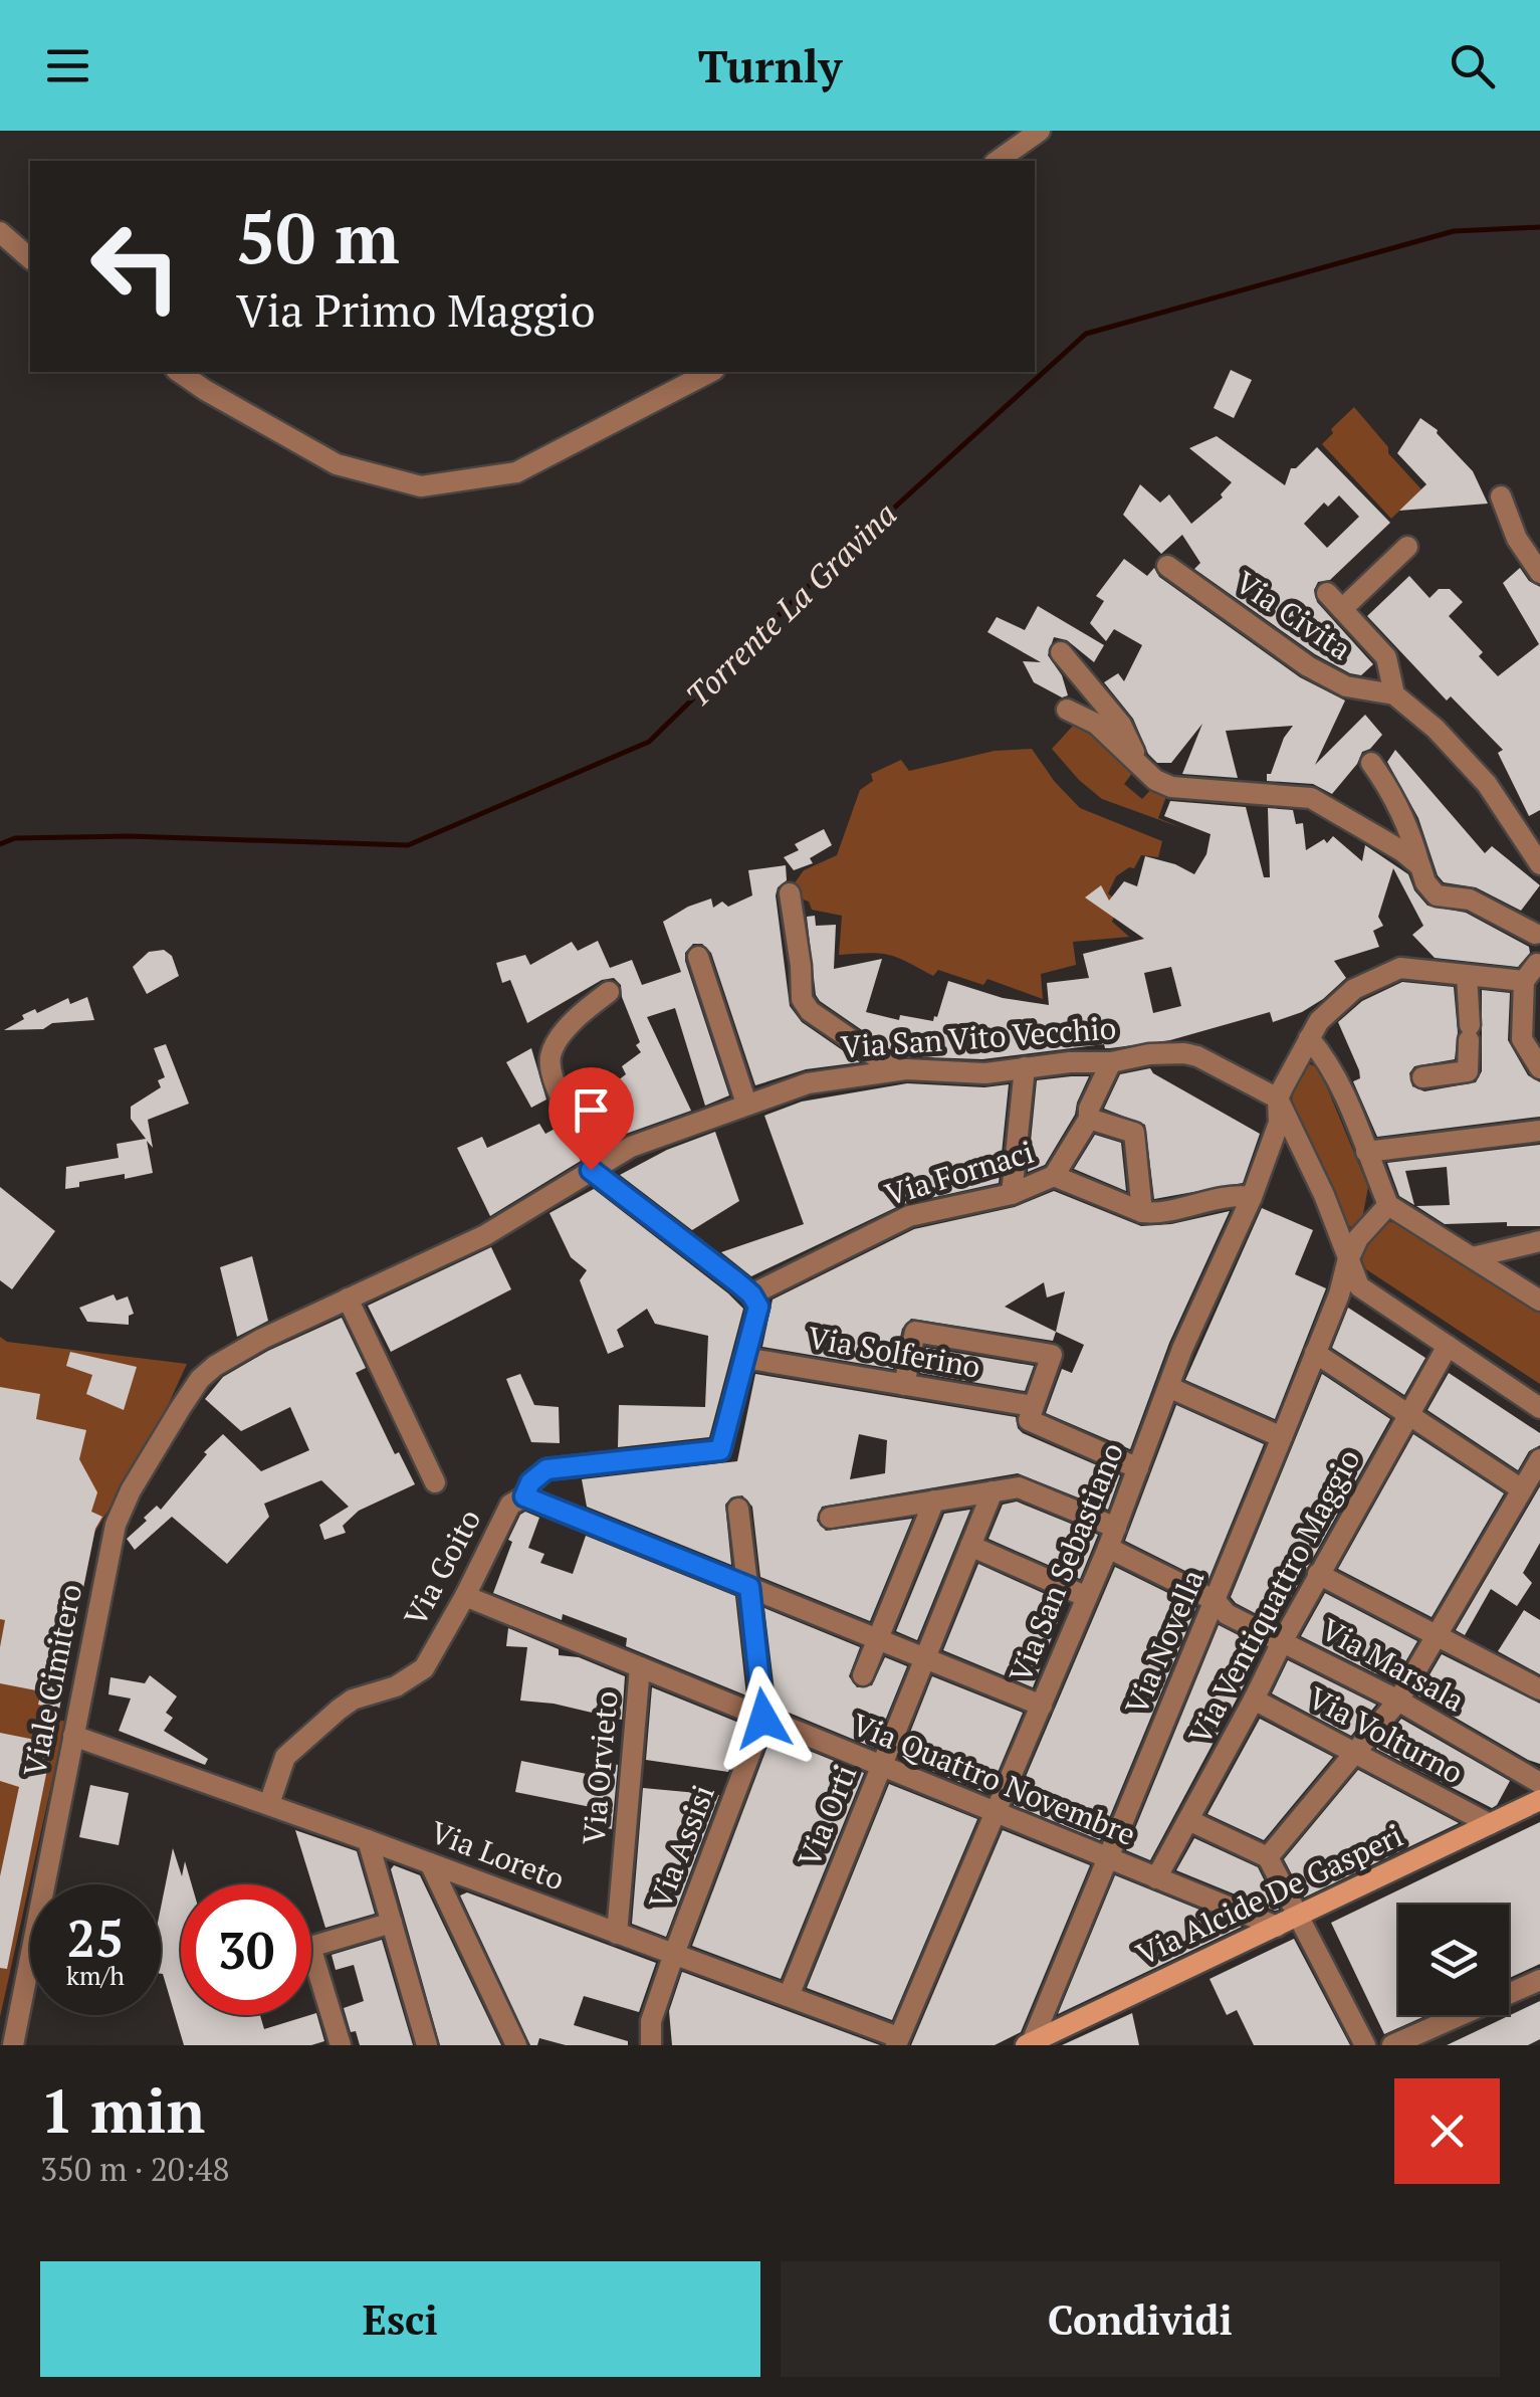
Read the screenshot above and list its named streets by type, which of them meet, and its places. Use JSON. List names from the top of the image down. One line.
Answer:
{"streets":{"street":["Via Civita","Via San Vito Vecchio","Via Fornaci","Via Solferino","Via San Sebastiano","Via Goito","Via Ventiquattro Maggio","Via Novella","Via Marsala","Viale Cimitero","Via Volturno","Via Orvieto","Via Quattro Novembre","Via Orti","Via Assisi","Via Loreto","Via Alcide De Gasperi"]},"crossings":[["Via San Vito Vecchio","Via San Sebastiano"],["Via San Vito Vecchio","Viale Cimitero"],["Via Solferino","Via San Sebastiano"],["Via Solferino","Via Goito"],["Via San Sebastiano","Via Marsala"],["Via San Sebastiano","Via Quattro Novembre"],["Via San Sebastiano","Via Loreto"],["Via Goito","Via Quattro Novembre"],["Via Goito","Via Loreto"],["Via Ventiquattro Maggio","Via Marsala"],["Via Ventiquattro Maggio","Via Volturno"],["Via Ventiquattro Maggio","Via Quattro Novembre"],["Via Novella","Via Marsala"],["Via Novella","Via Quattro Novembre"],["Via Novella","Via Alcide De Gasperi"],["Via Marsala","Via Orti"],["Viale Cimitero","Via Loreto"],["Via Volturno","Via Alcide De Gasperi"],["Via Orvieto","Via Quattro Novembre"],["Via Orvieto","Via Loreto"],["Via Quattro Novembre","Via Orti"],["Via Quattro Novembre","Via Assisi"],["Via Quattro Novembre","Via Alcide De Gasperi"],["Via Orti","Via Loreto"],["Via Assisi","Via Loreto"]],"water":["Torrente La Gravina"],"page":{"header":"Turnly","turn":["50 m","Via Primo Maggio"],"speed":"25 km/h","limit":"30","heading":["1 min","350 m · 20:48"],"buttons":["Esci","Condividi"]}}
